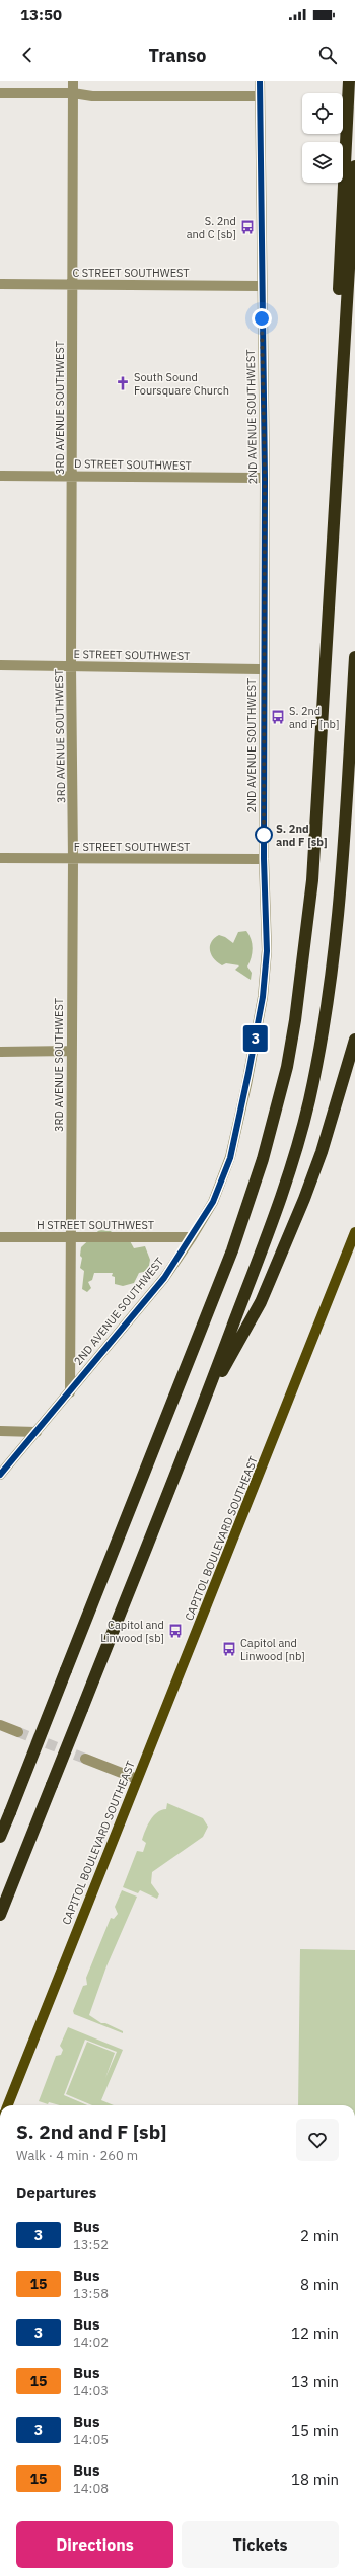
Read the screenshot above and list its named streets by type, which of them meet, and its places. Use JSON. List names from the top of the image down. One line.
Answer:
{"streets":{"main road":["CAPITOL BOULEVARD SOUTHEAST"],"street":["C STREET SOUTHWEST","3RD AVENUE SOUTHWEST","2ND AVENUE SOUTHWEST","D STREET SOUTHWEST","E STREET SOUTHWEST","F STREET SOUTHWEST","H STREET SOUTHWEST"]},"crossings":[["C STREET SOUTHWEST","3RD AVENUE SOUTHWEST"],["C STREET SOUTHWEST","2ND AVENUE SOUTHWEST"],["3RD AVENUE SOUTHWEST","2ND AVENUE SOUTHWEST"],["3RD AVENUE SOUTHWEST","D STREET SOUTHWEST"],["3RD AVENUE SOUTHWEST","E STREET SOUTHWEST"],["3RD AVENUE SOUTHWEST","F STREET SOUTHWEST"],["3RD AVENUE SOUTHWEST","H STREET SOUTHWEST"],["2ND AVENUE SOUTHWEST","D STREET SOUTHWEST"],["2ND AVENUE SOUTHWEST","E STREET SOUTHWEST"],["2ND AVENUE SOUTHWEST","F STREET SOUTHWEST"],["2ND AVENUE SOUTHWEST","H STREET SOUTHWEST"]],"places":{"bus stop":["S. 2nd and C [sb]","S. 2nd and F [nb]","Capitol and Linwood [sb]","Capitol and Linwood [nb]"],"church":["South Sound Foursquare Church"],"other":["S. 2nd and F [sb]"]},"lines":["bus line 3"],"page":{"status":"13:50","header":"Transo","on_map":"3","heading":[["S. 2nd and F [sb]","Walk · 4 min · 260 m"],"Departures"],"list":[{"mark":"3","name":"Bus","note":"13:52","value":"2 min"},{"mark":"15","name":"Bus","note":"13:58","value":"8 min"},{"mark":"3","name":"Bus","note":"14:02","value":"12 min"},{"mark":"15","name":"Bus","note":"14:03","value":"13 min"},{"mark":"3","name":"Bus","note":"14:05","value":"15 min"},{"mark":"15","name":"Bus","note":"14:08","value":"18 min"}],"buttons":["Directions","Tickets"]}}
